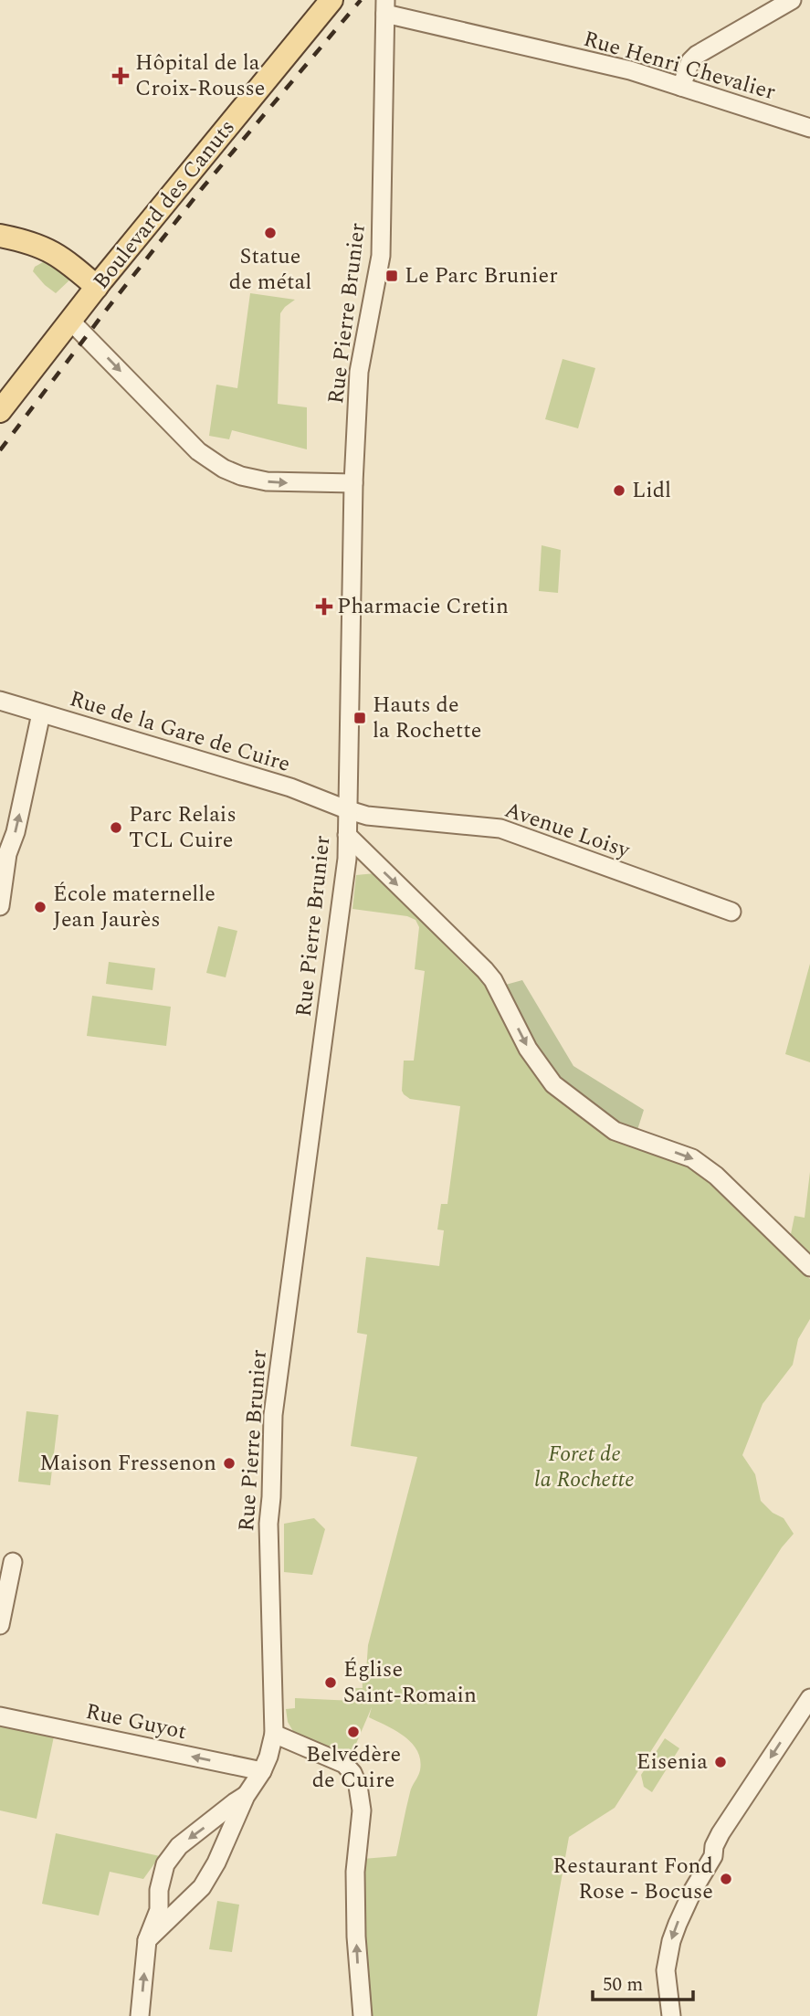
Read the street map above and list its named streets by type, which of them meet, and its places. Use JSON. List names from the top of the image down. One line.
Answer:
{"streets":{"main road":["Boulevard des Canuts"],"street":["Rue Henri Chevalier","Rue Pierre Brunier","Rue de la Gare de Cuire","Avenue Loisy","Rue Guyot"]},"crossings":[["Rue Henri Chevalier","Rue Pierre Brunier"],["Rue Pierre Brunier","Rue de la Gare de Cuire"],["Rue Pierre Brunier","Avenue Loisy"],["Rue Pierre Brunier","Rue Guyot"],["Rue de la Gare de Cuire","Avenue Loisy"]],"one_way":["Rue Guyot"],"parks":["Foret de la Rochette"],"places":{"health":["Hôpital de la Croix-Rousse","Pharmacie Cretin"],"other":["Statue de métal","Lidl","Parc Relais TCL Cuire","École maternelle Jean Jaurès","Maison Fressenon","Église Saint-Romain","Belvédère de Cuire","Eisenia","Restaurant Fond Rose - Bocuse"],"transit":["Le Parc Brunier","Hauts de la Rochette"]},"scale_bar":"50 m"}
